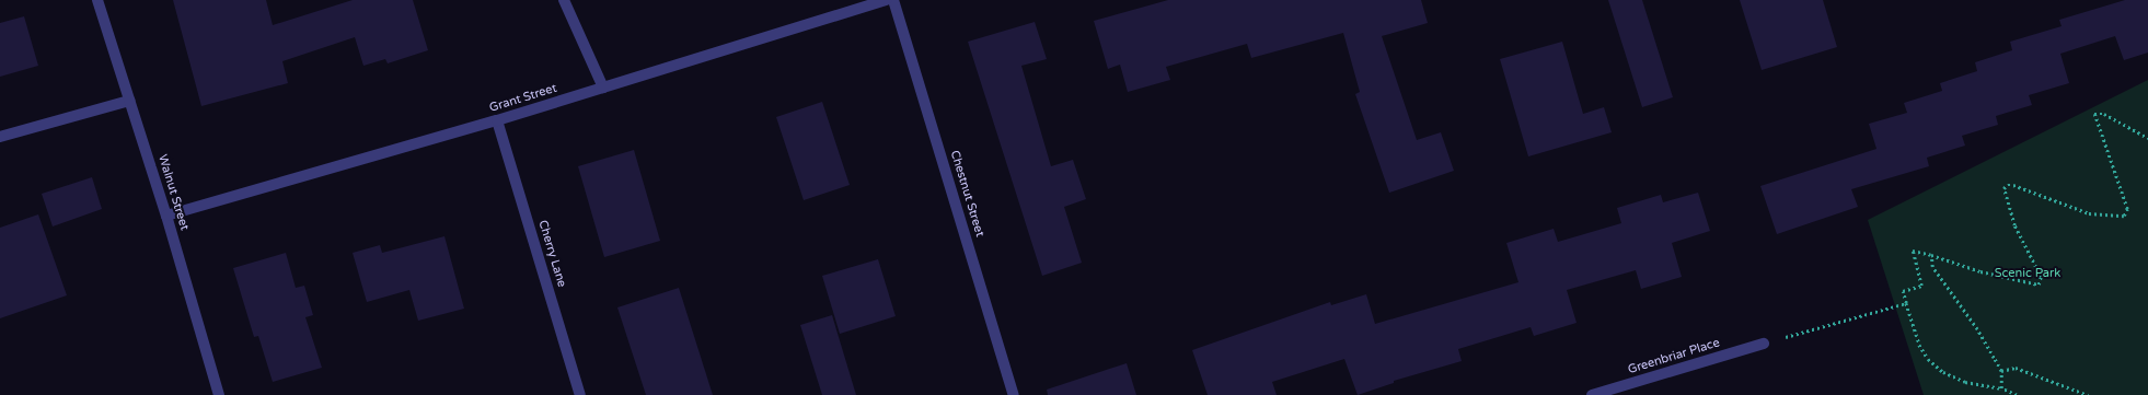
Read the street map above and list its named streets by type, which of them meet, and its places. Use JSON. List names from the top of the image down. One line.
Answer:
{"streets":{"street":["Grant Street","Walnut Street","Chestnut Street","Cherry Lane","Greenbriar Place"]},"crossings":[["Grant Street","Walnut Street"],["Grant Street","Cherry Lane"]],"parks":["Scenic Park"]}
